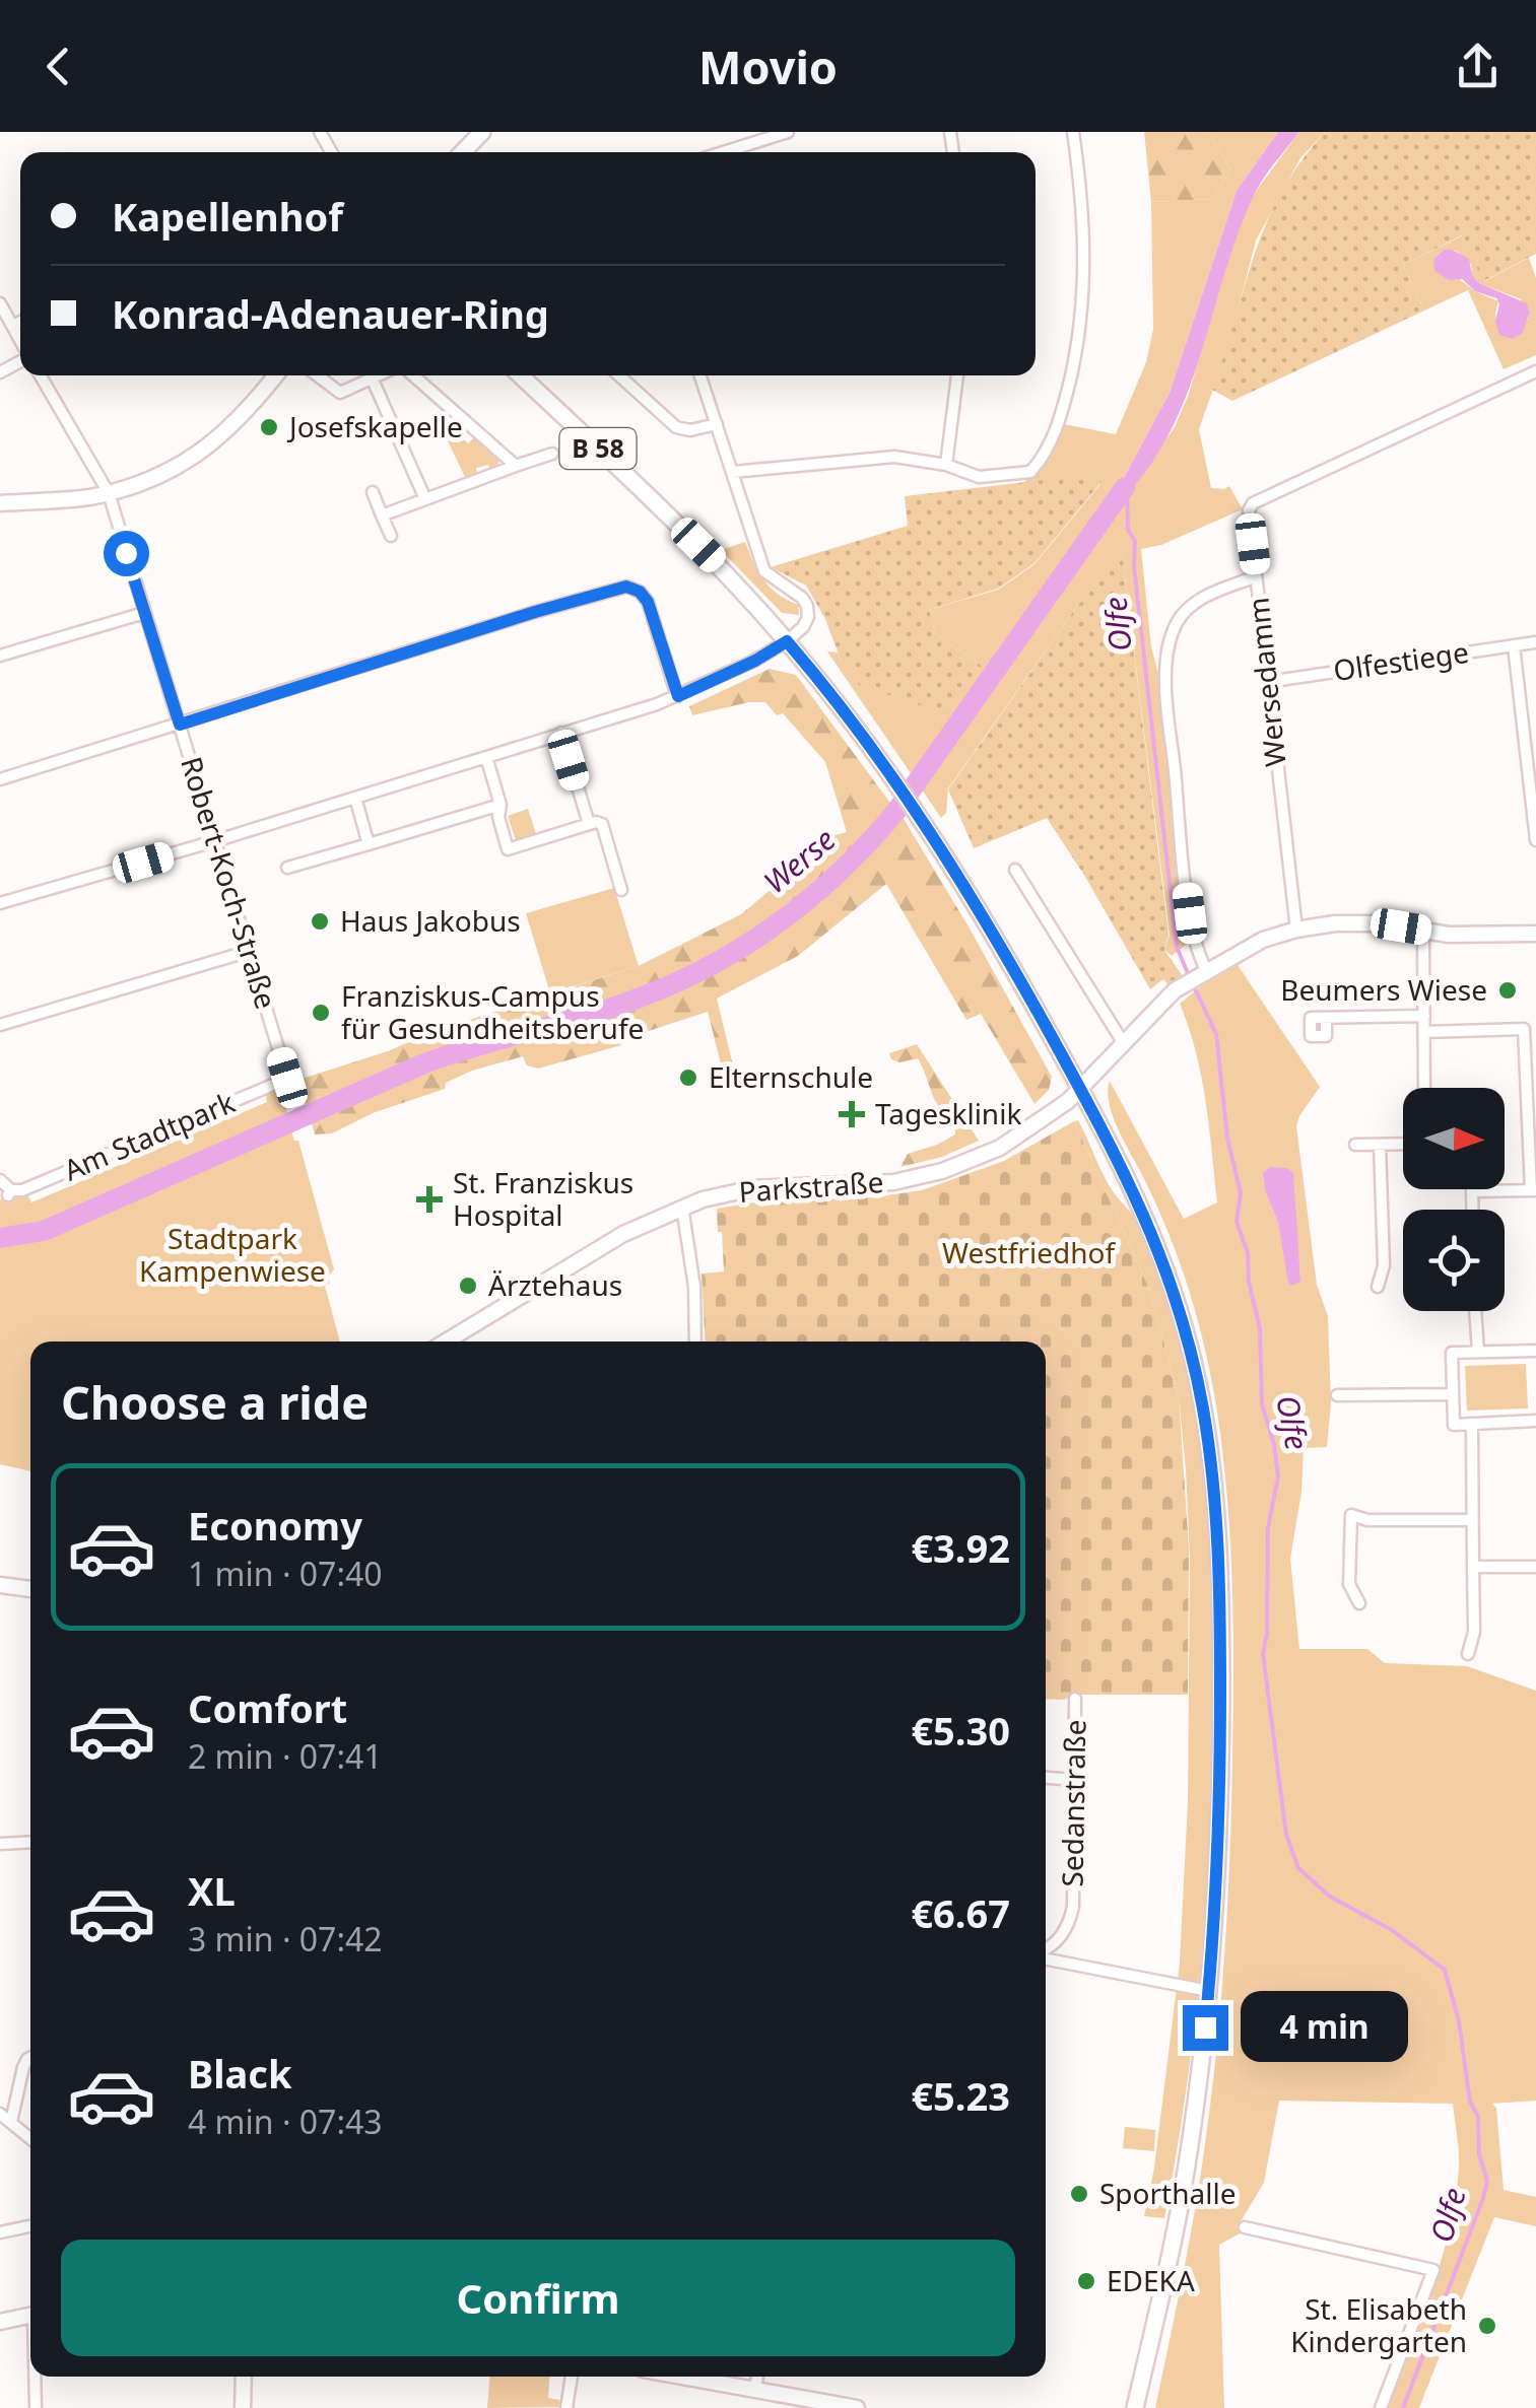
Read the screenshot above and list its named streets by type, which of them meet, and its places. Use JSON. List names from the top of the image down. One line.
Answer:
{"streets":{"main road":["B 58"],"street":["Olfestiege","Wersedamm","Robert-Koch-Straße","Am Stadtpark","Parkstraße","Sedanstraße"]},"crossings":[["B 58","Parkstraße"],["B 58","Sedanstraße"],["Olfestiege","Wersedamm"],["Wersedamm","Parkstraße"],["Robert-Koch-Straße","Am Stadtpark"]],"water":["Olfe","Werse"],"parks":["Stadtpark Kampenwiese","Westfriedhof"],"places":{"other":["Josefskapelle","Haus Jakobus","Beumers Wiese","Franziskus-Campus für Gesundheitsberufe","Elternschule","Ärztehaus","Sporthalle","EDEKA","St. Elisabeth Kindergarten"],"health":["Tagesklinik","St. Franziskus Hospital"]},"north":"right","page":{"header":"Movio","banner":["Kapellenhof","Konrad-Adenauer-Ring"],"heading":"Choose a ride","list":[{"name":"Economy","note":"1 min · 07:40","value":"€3.92"},{"name":"Comfort","note":"2 min · 07:41","value":"€5.30"},{"name":"XL","note":"3 min · 07:42","value":"€6.67"},{"name":"Black","note":"4 min · 07:43","value":"€5.23"}],"bubble":"4 min","buttons":"Confirm"}}
